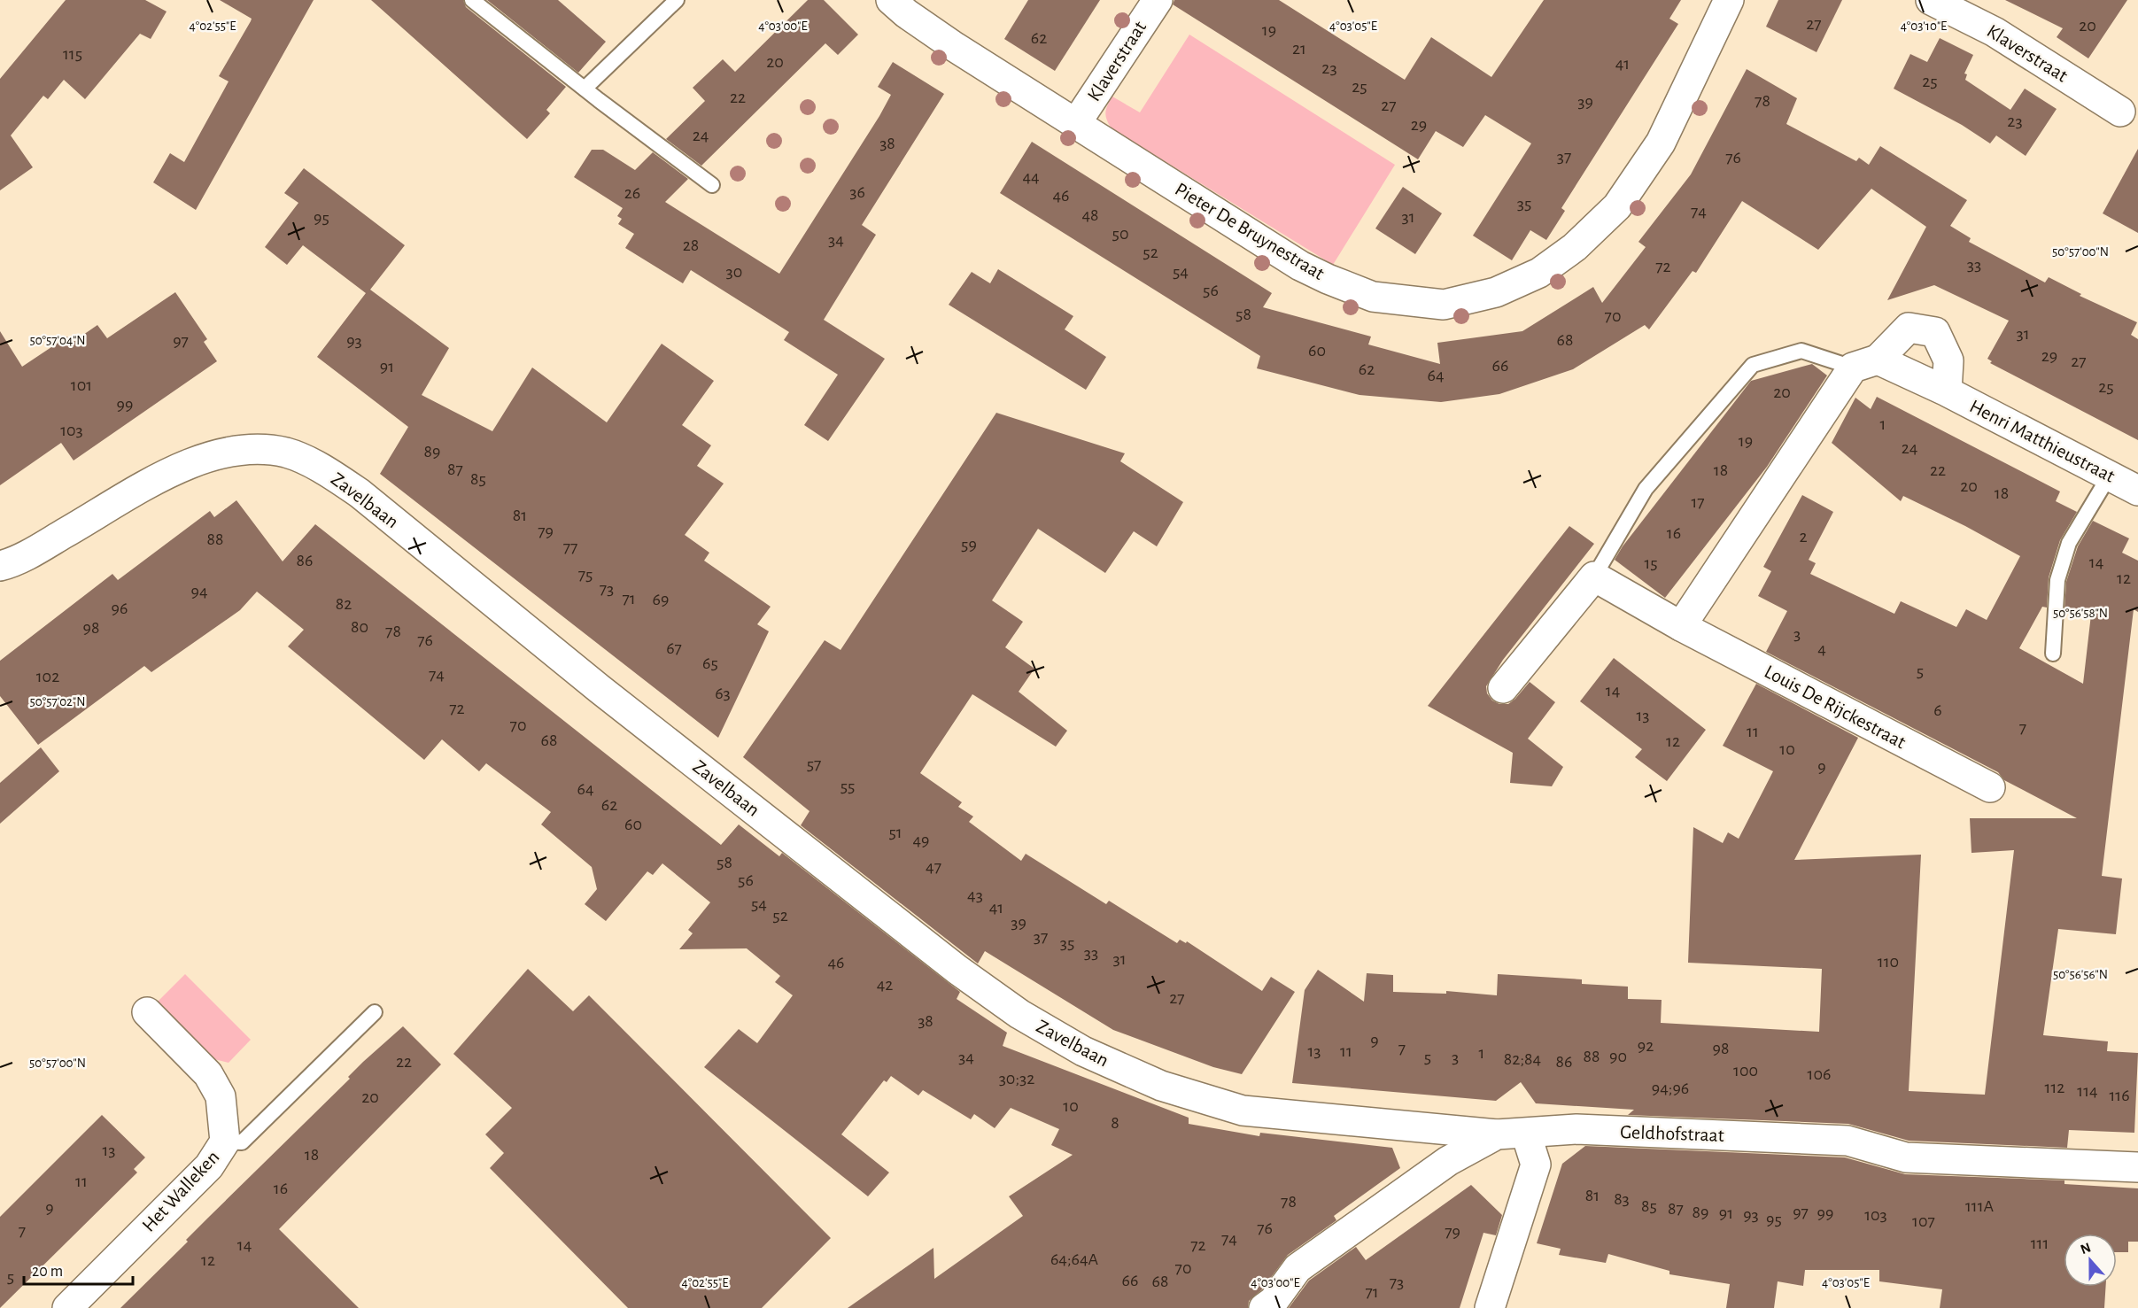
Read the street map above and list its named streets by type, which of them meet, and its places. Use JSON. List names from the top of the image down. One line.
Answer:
{"streets":{"street":["Klaverstraat","Pieter De Bruynestraat","Henri Matthieustraat","Zavelbaan","Louis De Rijckestraat","Geldhofstraat","Het Walleken"]},"crossings":[["Klaverstraat","Pieter De Bruynestraat"],["Zavelbaan","Geldhofstraat"]],"house_numbers":["27","20","19","62","21","115","20","41","23","25","25","22","78","39","27","23","29","24","38","37","76","44","36","26","46","35","74","48","31","95","50","34","28","52","33","72","30","54","56","58","70","31","68","97","93","60","29","27","66","91","62","64","101","25","20","99","1","103","19","24","89","87","18","22","85","20","18","17","81","79","16","2","88","59","77","86","14","15","75","12","73","94","71","69","82","96","80","98","78","3","76","67","4","65","5","74","102","14","63","72","6","13","70","7","11","68","12","10","57","9","55","64","62","60","51","49","58","47","56","43","54","41","52","39","37","35","33","31","110","46","42","27","38","9","92","7","98","13","11","1","88","90","34","5","3","82;84","22","86","100","106","30;32","112","94;96","114","116","20","10","8","13","18","11","16","81","83","78","85","111A","9","87","89","97","91","99","93","103","95","107","76","7","79","74","111","14","72","64;64A","12","70","5","66","68","73","71"],"scale_bar":"20 m","north":"top","coordinates":["4°02'55\"E","4°03'00\"E","4°03'05\"E","4°03'10\"E","50°57'00\"N","50°57'04\"N","50°56'58\"N","50°57'02\"N","50°56'56\"N"]}
